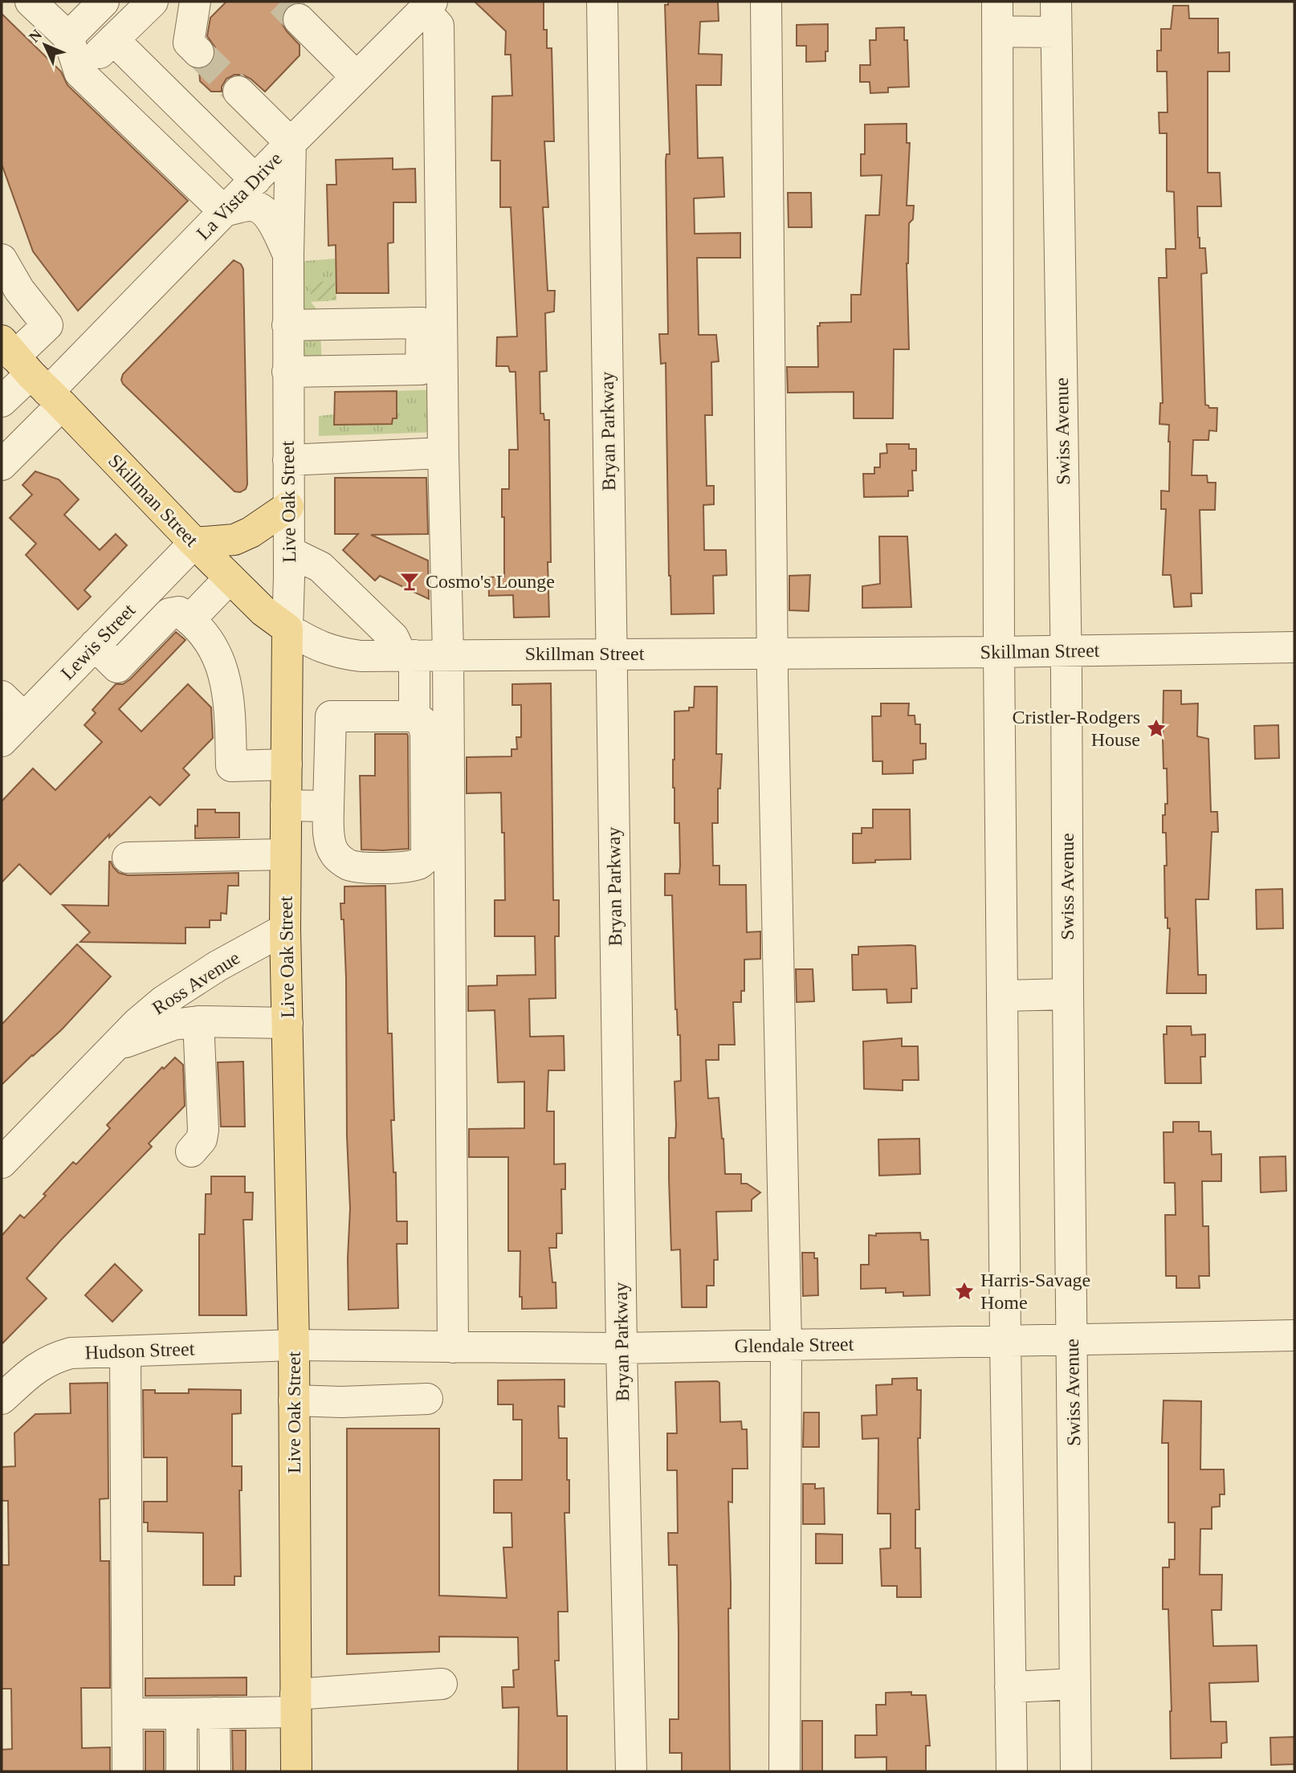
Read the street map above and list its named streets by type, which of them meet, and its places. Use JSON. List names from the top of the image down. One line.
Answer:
{"streets":{"main road":["Skillman Street","Live Oak Street"],"street":["La Vista Drive","Bryan Parkway","Swiss Avenue","Lewis Street","Ross Avenue","Glendale Street","Hudson Street"]},"crossings":[["La Vista Drive","Skillman Street"],["La Vista Drive","Live Oak Street"],["Bryan Parkway","Skillman Street"],["Bryan Parkway","Glendale Street"],["Swiss Avenue","Skillman Street"],["Swiss Avenue","Glendale Street"],["Skillman Street","Live Oak Street"],["Skillman Street","Lewis Street"],["Live Oak Street","Ross Avenue"],["Live Oak Street","Glendale Street"],["Live Oak Street","Hudson Street"],["Glendale Street","Hudson Street"]],"places":{"bar":["Cosmo's Lounge"],"place":["Cristler-Rodgers House","Harris-Savage Home"]},"north":"top left"}
